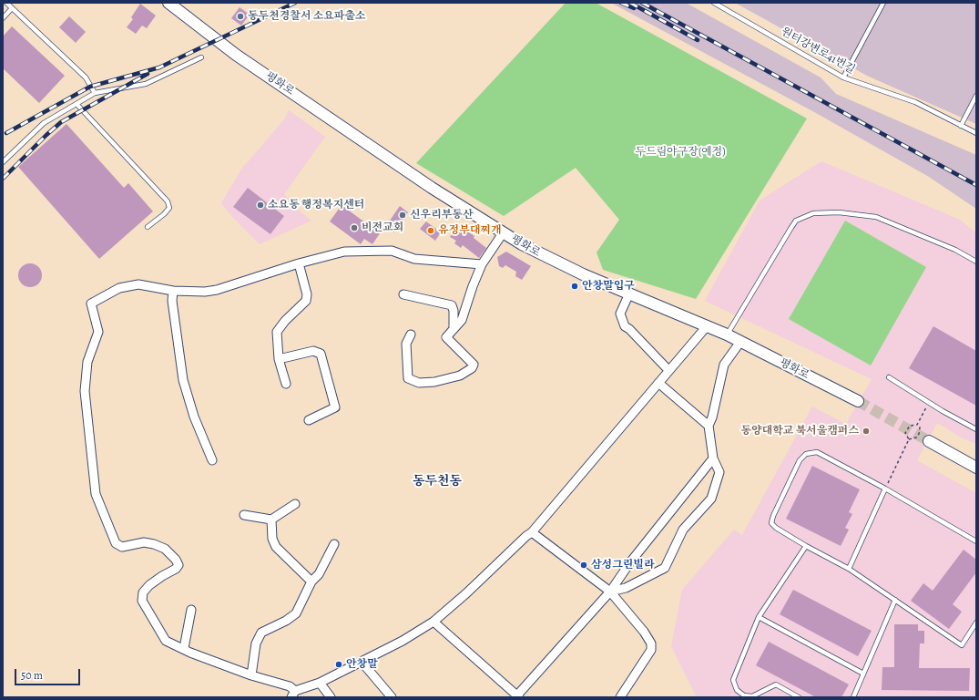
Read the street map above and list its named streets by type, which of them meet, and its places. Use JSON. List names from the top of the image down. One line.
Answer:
{"streets":{"main road":["평화로"],"lane":["원터강변로41번길"]},"districts":["동두천동"],"parks":["두드림야구장(예정)"],"places":["동두천경찰서 소요파출소","소요동 행정복지센터","신우리부동산","비전교회","유정부대찌개","안창말입구","동양대학교 북서울캠퍼스","삼성그린빌라","안창말"],"scale_bar":"50 m"}
